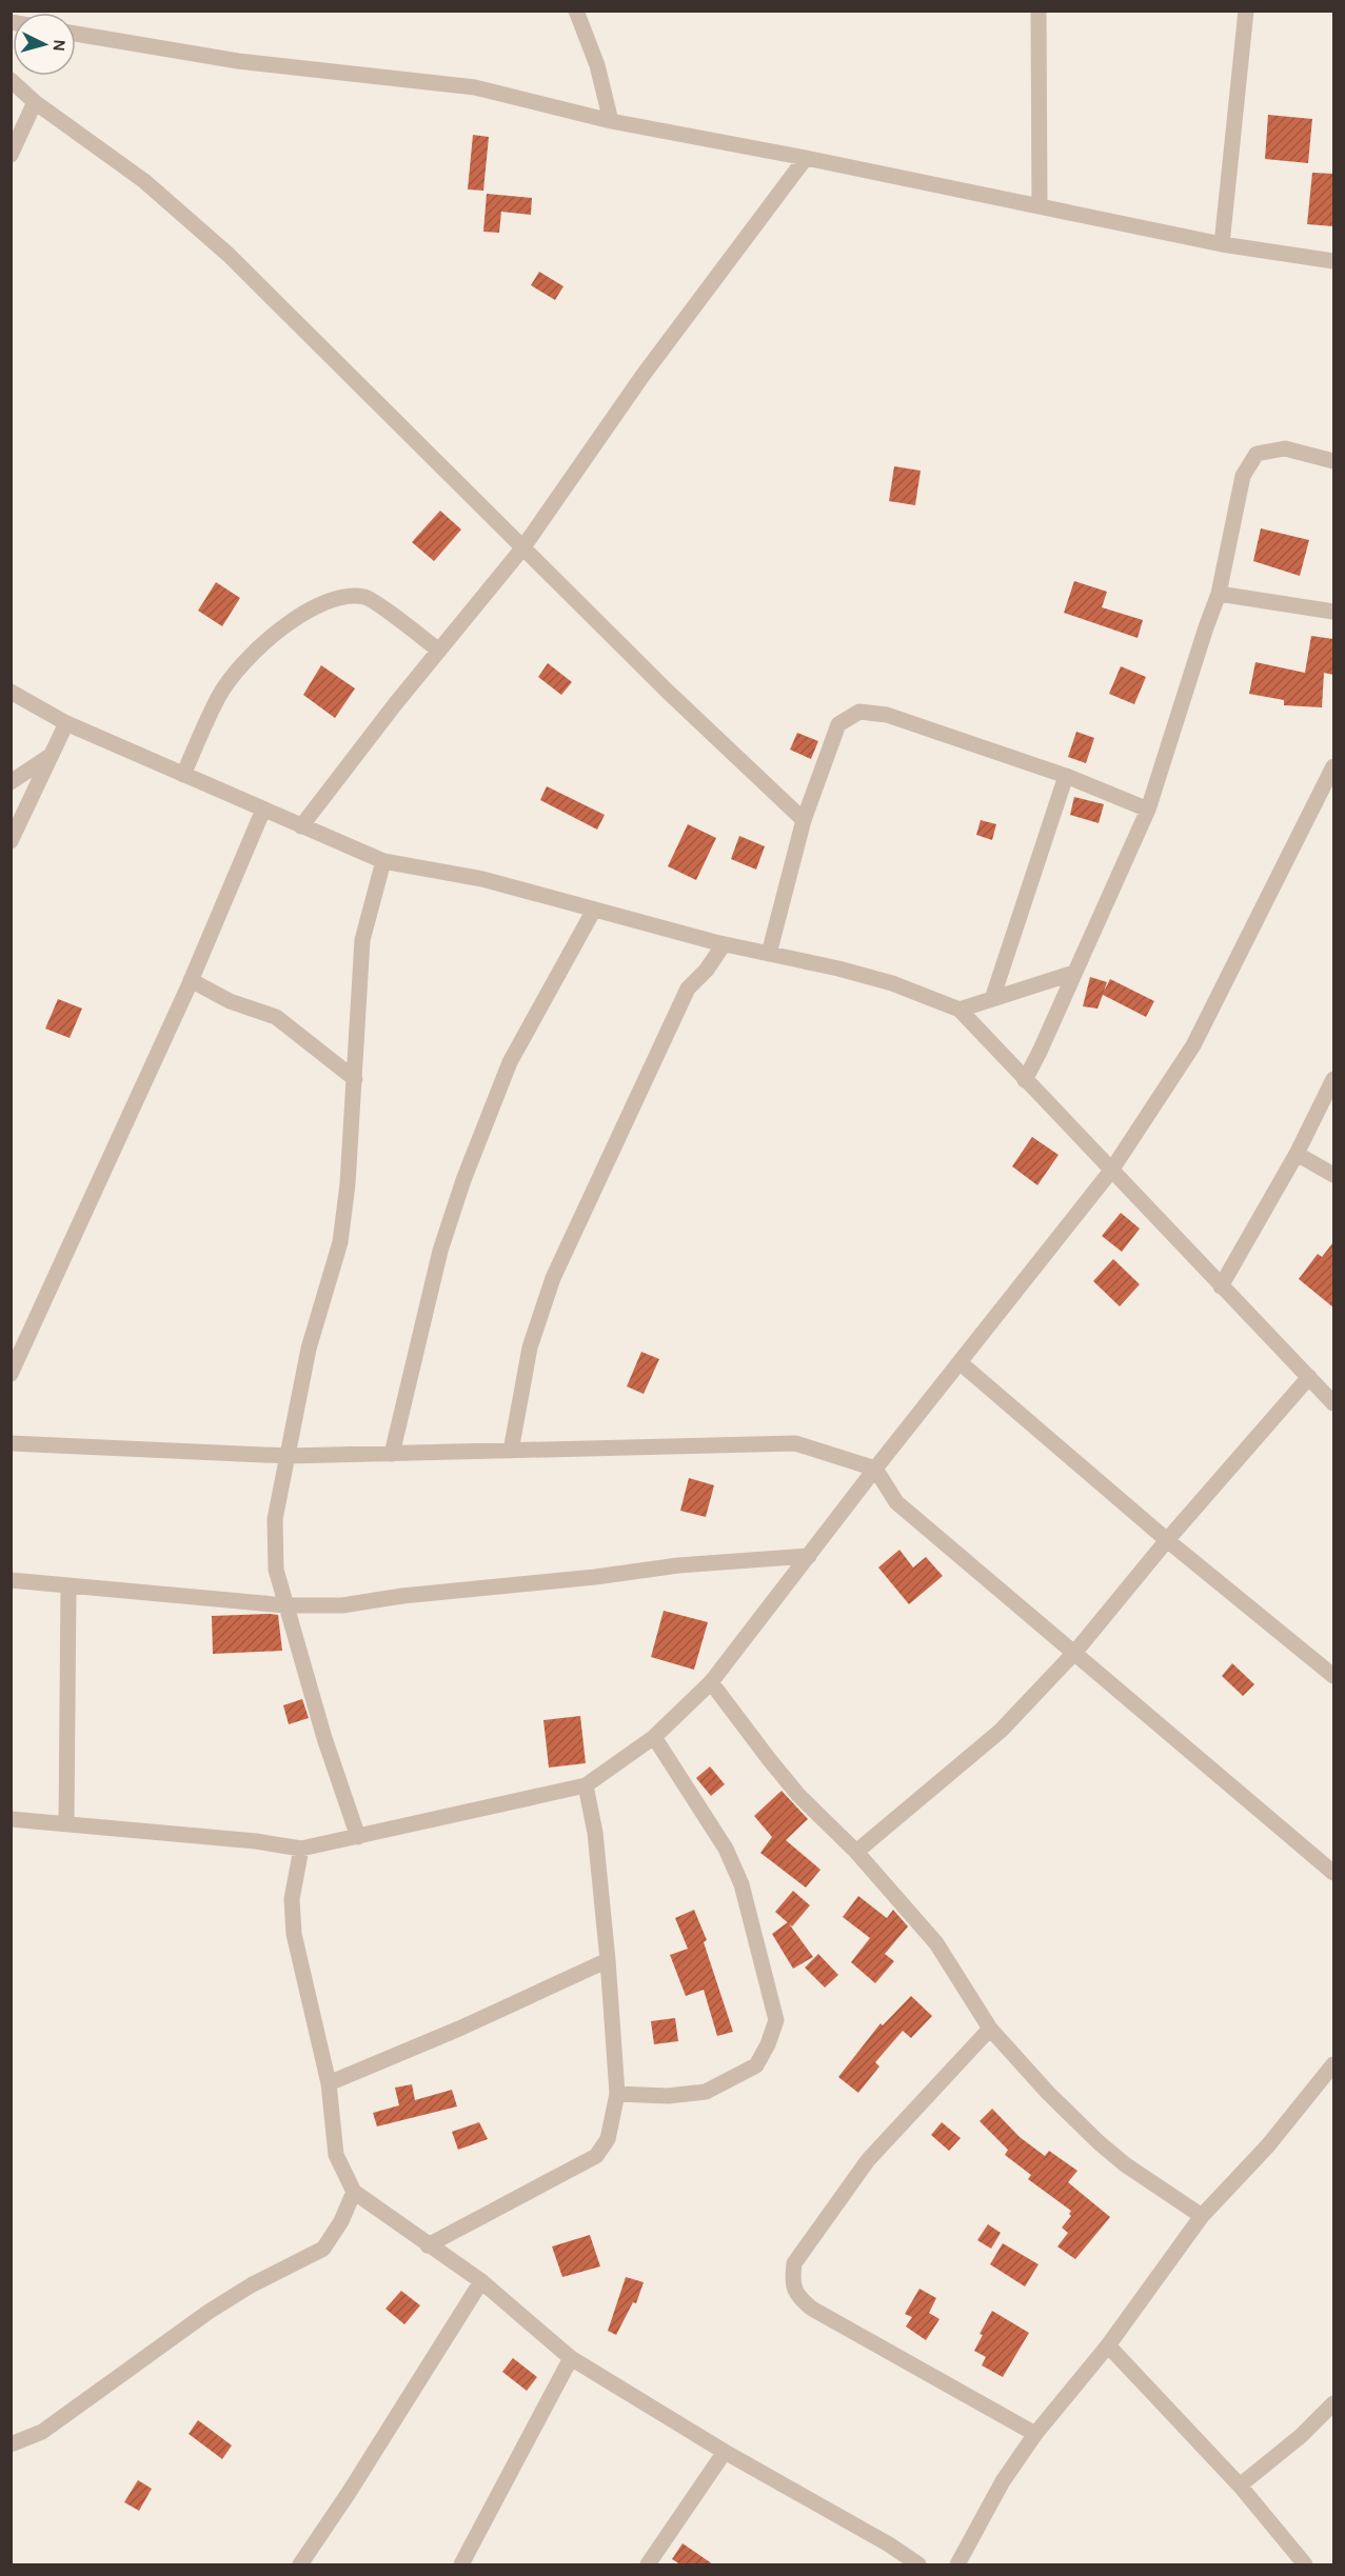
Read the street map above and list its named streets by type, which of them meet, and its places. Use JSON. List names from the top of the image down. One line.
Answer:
{"north":"right"}
